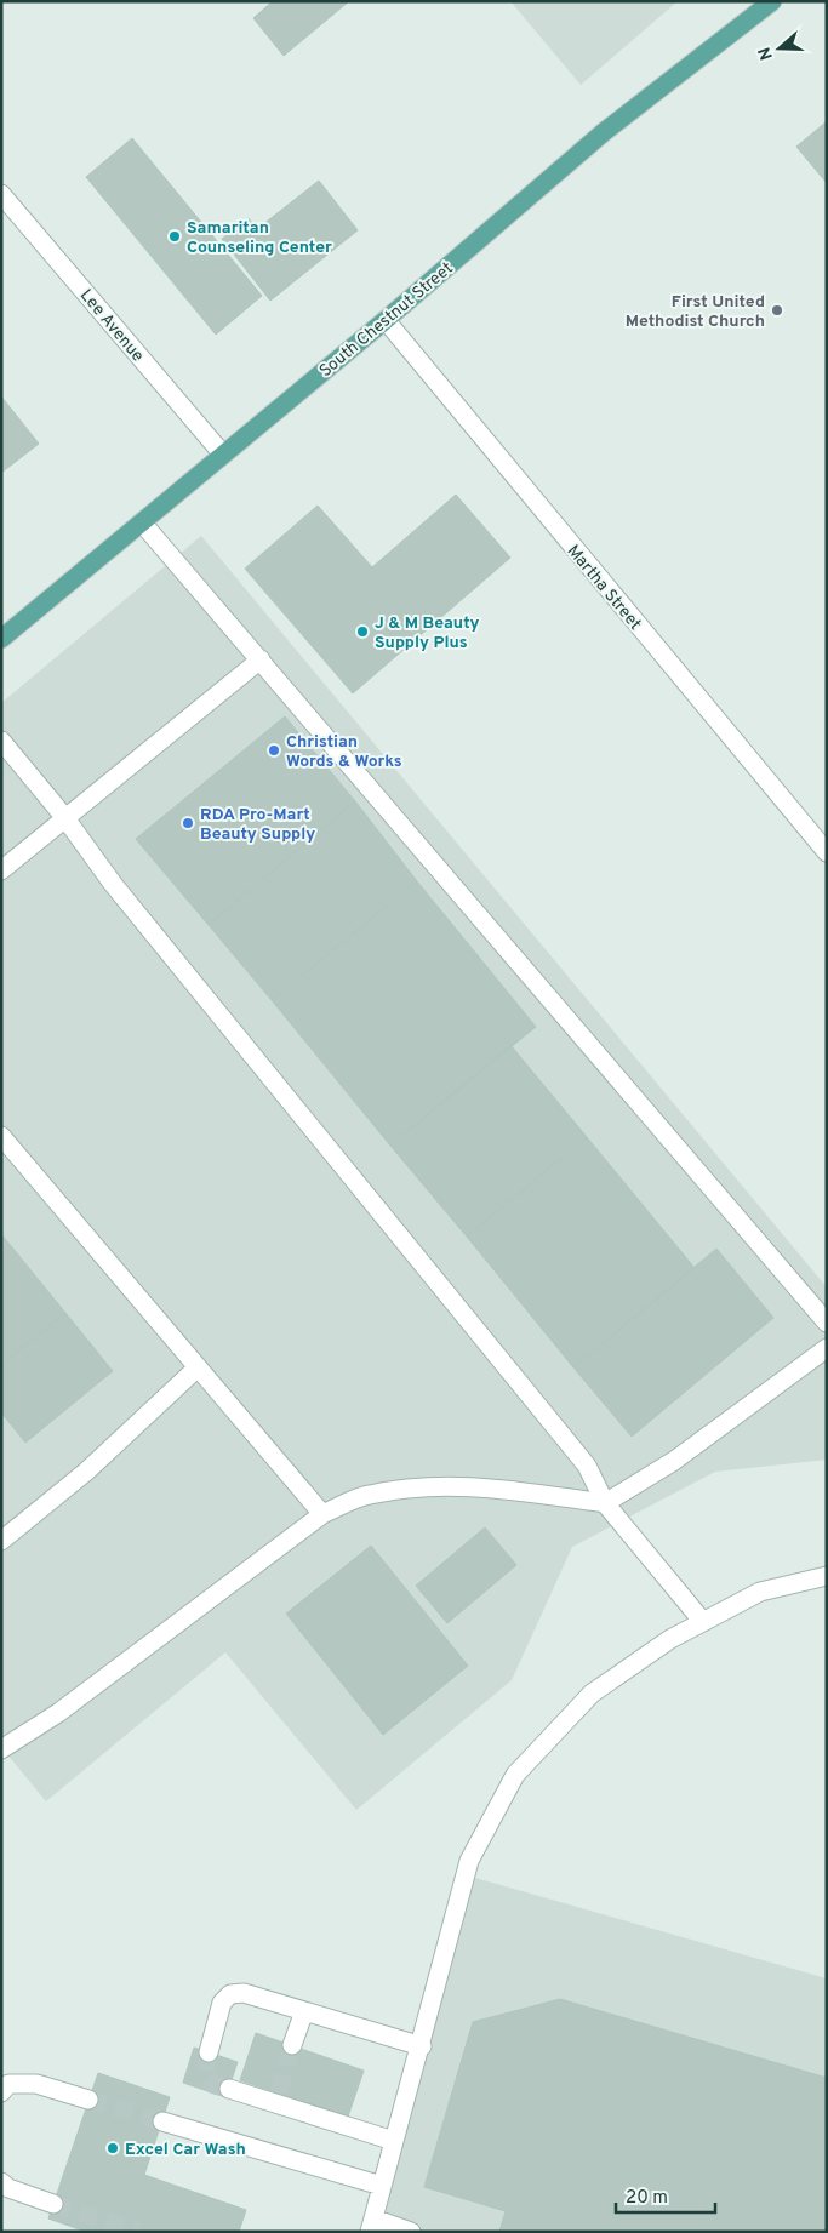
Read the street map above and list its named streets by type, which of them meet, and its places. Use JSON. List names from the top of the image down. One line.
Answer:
{"streets":{"main road":["South Chestnut Street"],"street":["Lee Avenue","Martha Street"]},"crossings":[["South Chestnut Street","Lee Avenue"],["South Chestnut Street","Martha Street"]],"places":["Samaritan Counseling Center","First United Methodist Church","J & M Beauty Supply Plus","Christian Words & Works","RDA Pro-Mart Beauty Supply","Excel Car Wash"],"scale_bar":"20 m","north":"left"}
